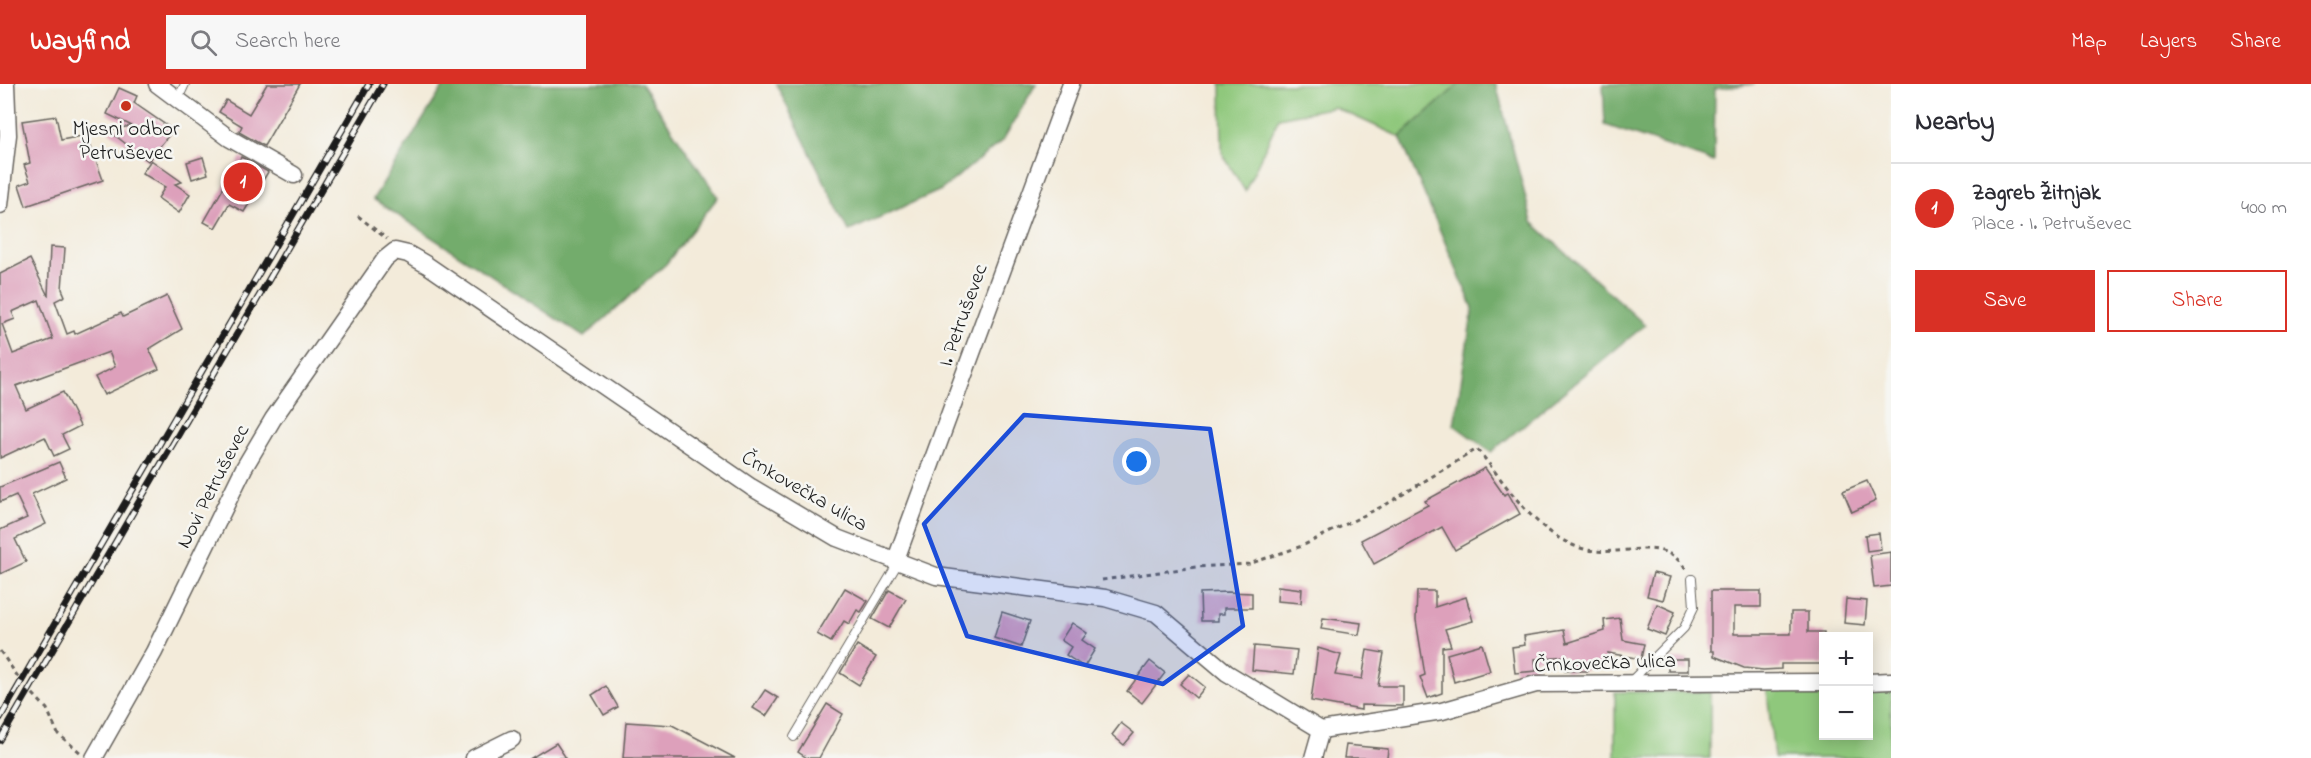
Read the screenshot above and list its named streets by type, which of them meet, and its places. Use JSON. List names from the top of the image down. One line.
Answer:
{"streets":{"street":["I. Petruševec","Novi Petruševec","Črnkovečka ulica"]},"crossings":[["I. Petruševec","Črnkovečka ulica"],["Novi Petruševec","Črnkovečka ulica"]],"places":["Mjesni odbor Petruševec"],"page":{"header":"Wayfind","search":"Search here","nav":["Map","Layers","Share"],"heading":"Nearby","pins":"1","list":[{"mark":"1","name":"Zagreb Žitnjak","note":"Place · I. Petruševec","value":"400 m"}],"buttons":["Save","Share"],"map_buttons":["+","−"]}}
